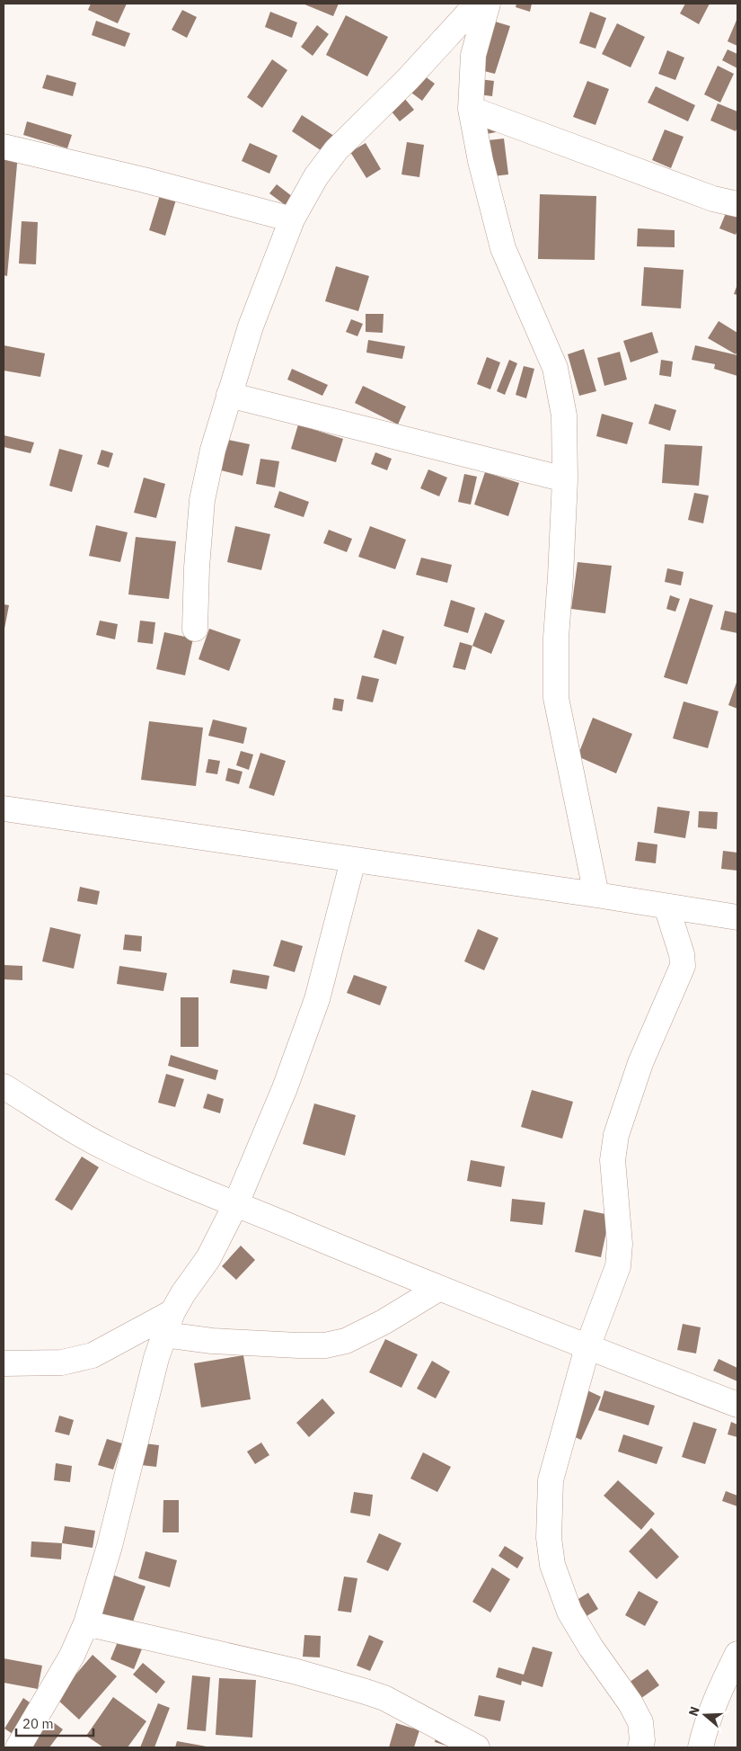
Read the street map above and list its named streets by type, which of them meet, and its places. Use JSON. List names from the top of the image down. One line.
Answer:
{"scale_bar":"20 m","north":"left"}
